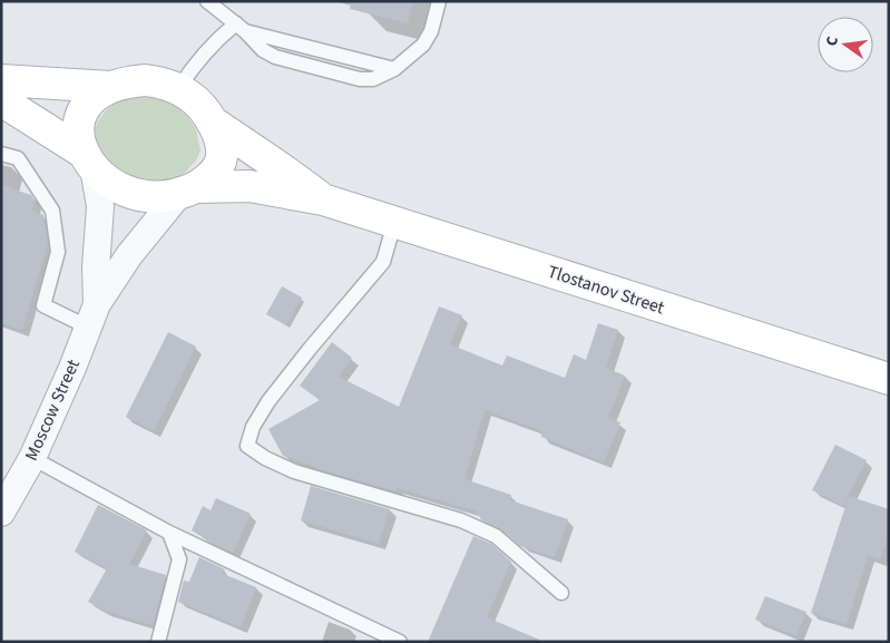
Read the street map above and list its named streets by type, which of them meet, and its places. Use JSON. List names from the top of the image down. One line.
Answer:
{"streets":{"main road":["Tlostanov Street"],"street":["Moscow Street"]},"north":"left"}
